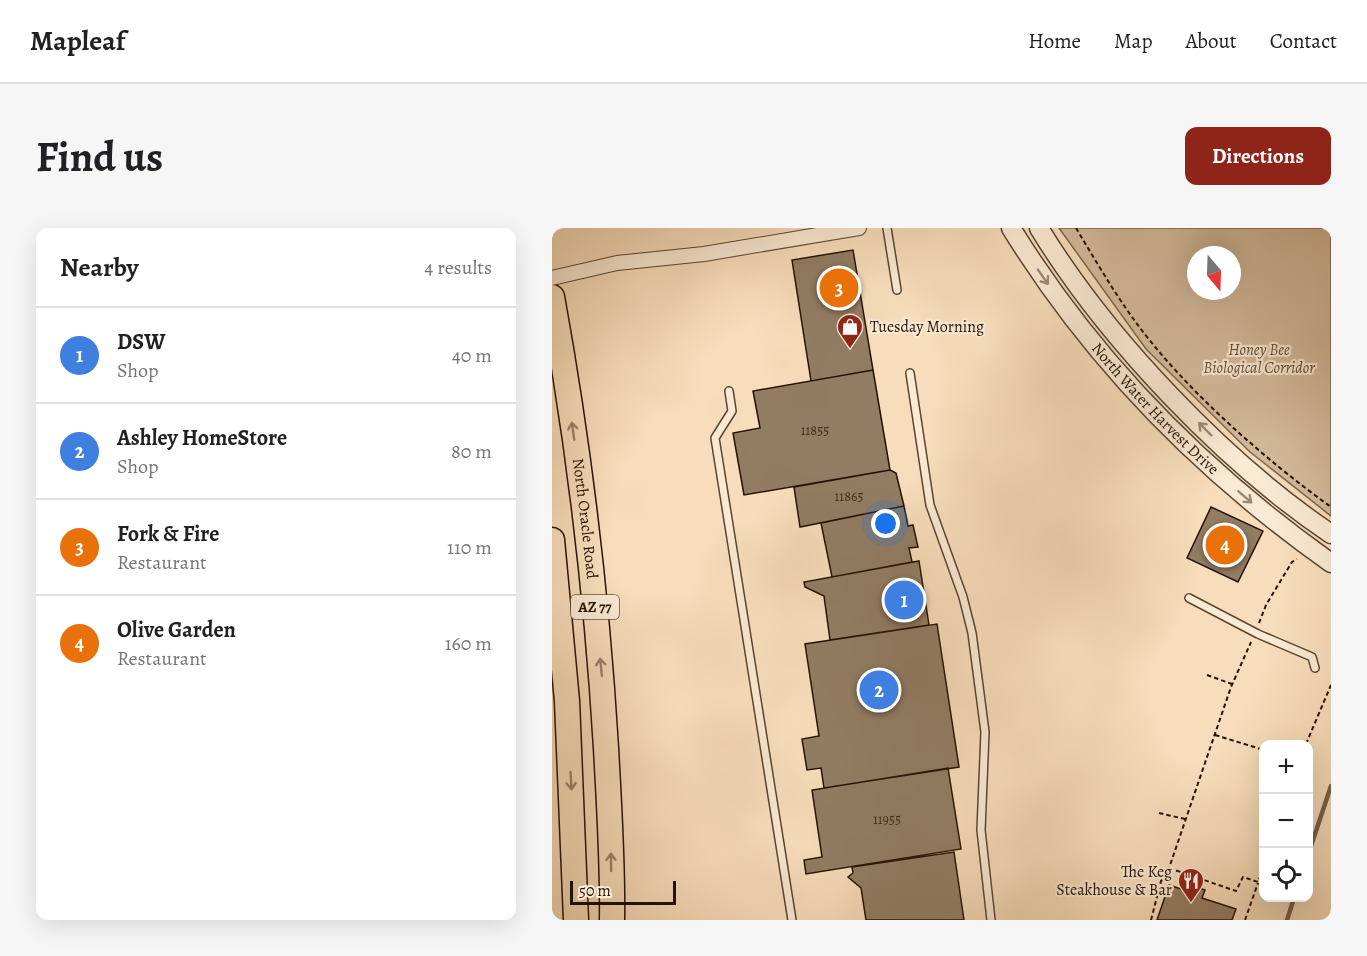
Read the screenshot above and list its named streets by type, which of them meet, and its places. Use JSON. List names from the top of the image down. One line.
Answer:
{"streets":{"highway":["North Oracle Road","AZ 77"],"street":["North Water Harvest Drive"]},"parks":["Honey Bee Biological Corridor"],"places":{"shop":["Tuesday Morning"],"restaurant":["The Keg Steakhouse & Bar"]},"house_numbers":["11855","11865","11955"],"scale_bar":"50 m","north":"bottom","page":{"header":"Mapleaf","nav":["Home","Map","About","Contact"],"buttons":"Directions","title":"Find us","heading":["Nearby","4 results"],"pins":["3","4","1","2"],"list":[{"mark":"1","name":"DSW","note":"Shop","value":"40 m"},{"mark":"2","name":"Ashley HomeStore","note":"Shop","value":"80 m"},{"mark":"3","name":"Fork & Fire","note":"Restaurant","value":"110 m"},{"mark":"4","name":"Olive Garden","note":"Restaurant","value":"160 m"}],"map_buttons":["+","−"],"scale":"50 m"}}
